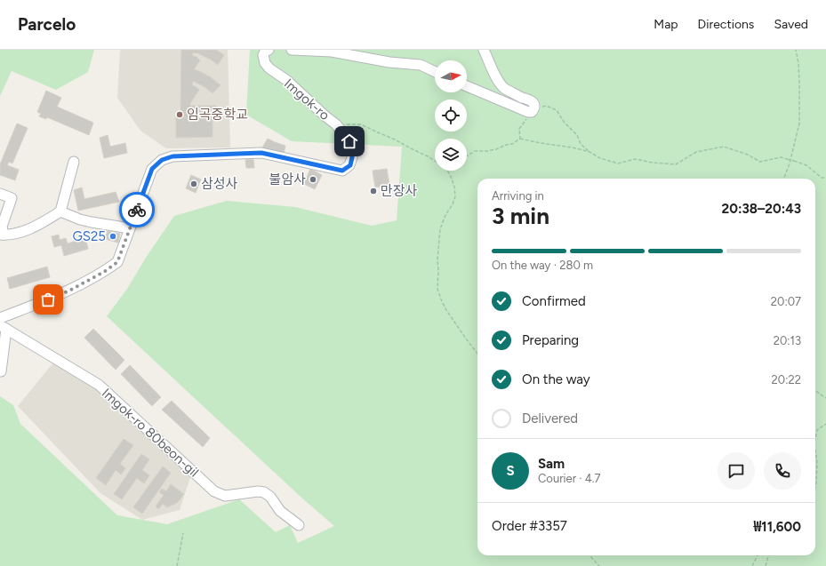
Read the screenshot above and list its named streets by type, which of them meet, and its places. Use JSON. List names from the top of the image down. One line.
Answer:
{"streets":{"street":["Imgok-ro","Imgok-ro 80beon-gil"]},"places":["임곡중학교","불암사","삼성사","만장사","GS25"],"north":"right","page":{"header":"Parcelo","nav":["Map","Directions","Saved"],"heading":["3 min","Arriving in","20:38–20:43"],"panel":["Sam","Courier · 4.7","Order #3357","₩11,600"],"bar":"On the way · 280 m","list":[["Confirmed","20:07"],["Preparing","20:13"],["On the way","20:22"],"Delivered"],"round":"S"}}
